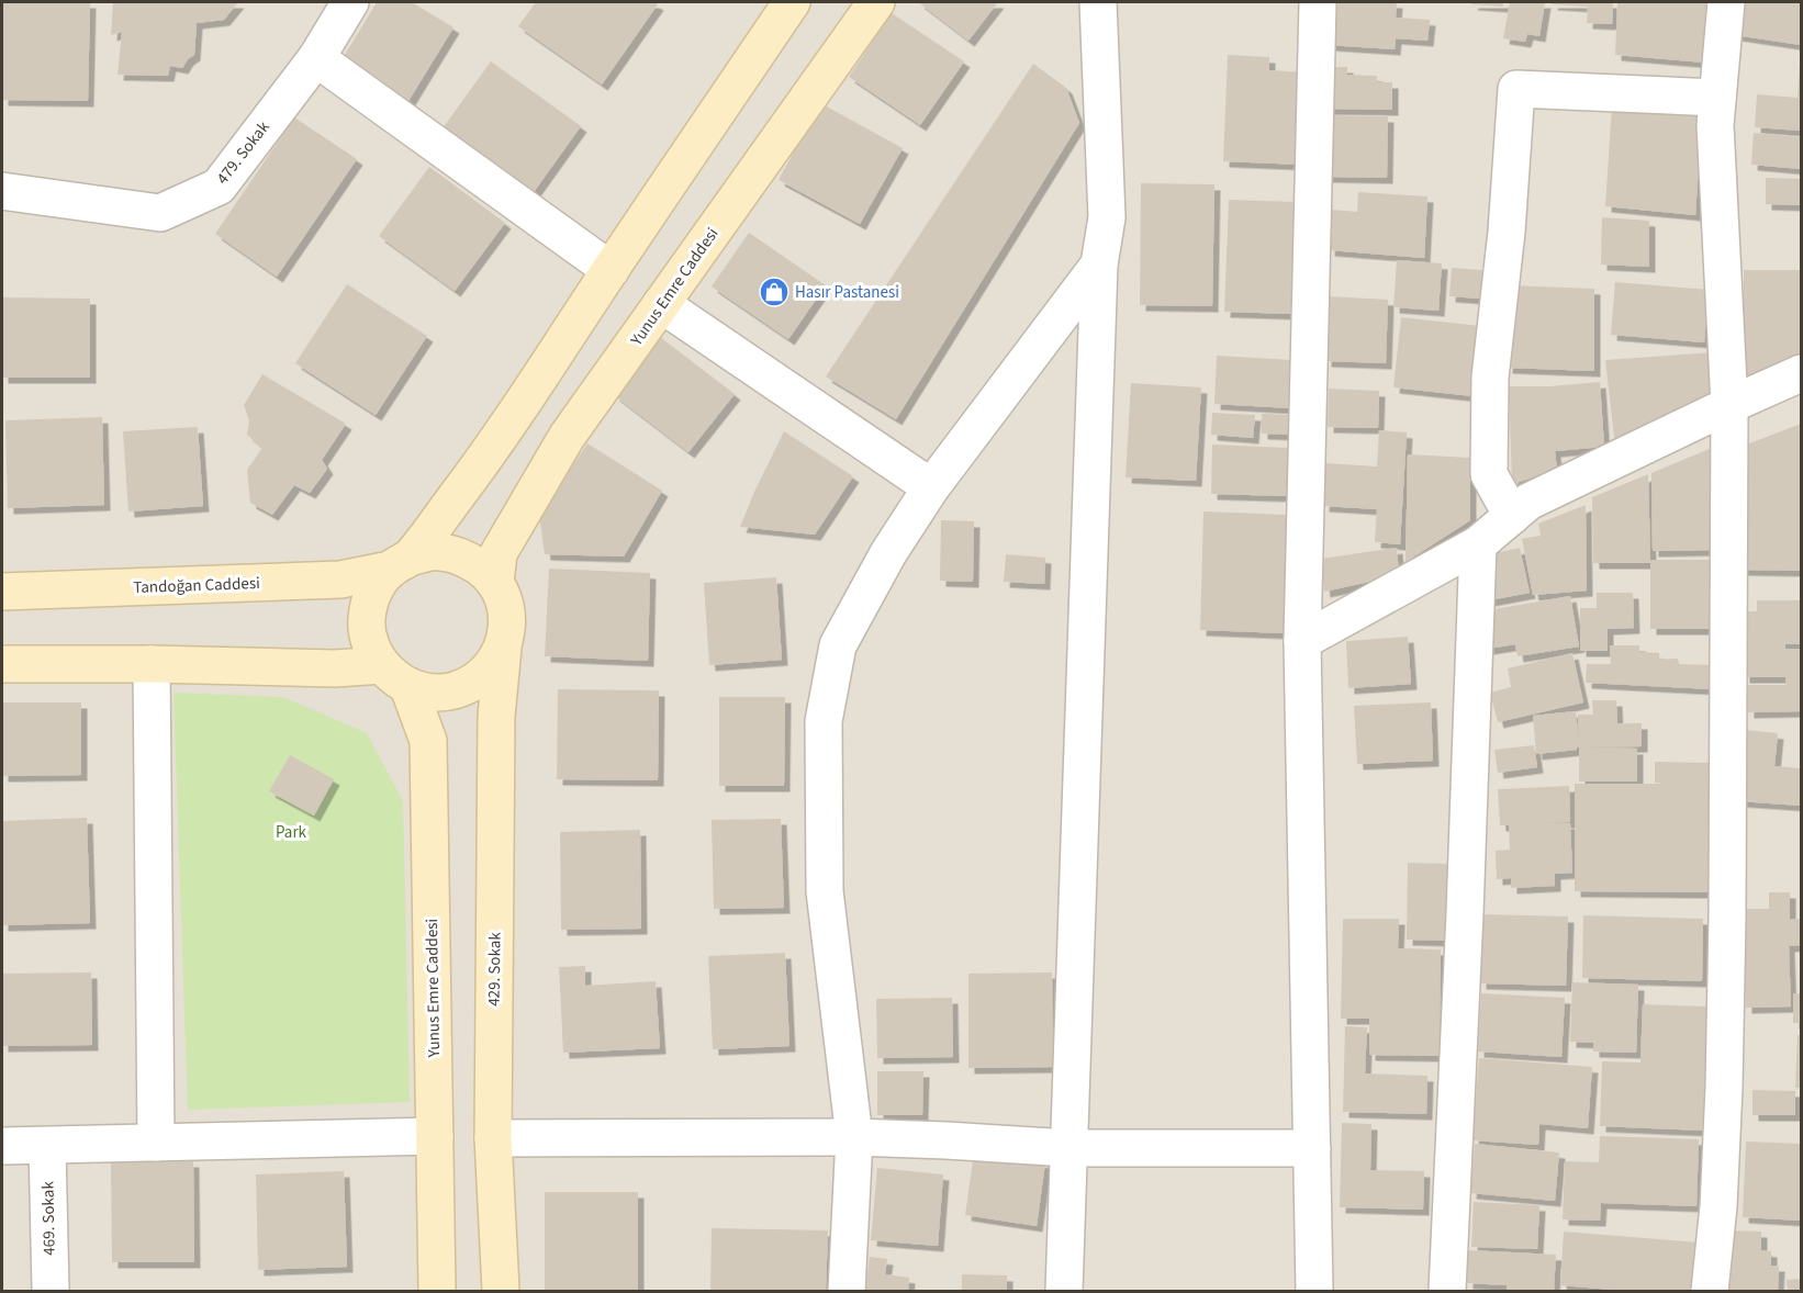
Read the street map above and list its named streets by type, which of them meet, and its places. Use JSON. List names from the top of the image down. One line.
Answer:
{"streets":{"main road":["Yunus Emre Caddesi","Tandoğan Caddesi","429. Sokak"],"street":["479. Sokak","469. Sokak"]},"crossings":[["Yunus Emre Caddesi","Tandoğan Caddesi"],["Yunus Emre Caddesi","429. Sokak"],["Tandoğan Caddesi","429. Sokak"]],"parks":["Park"],"places":{"shop":["Hasır Pastanesi"]}}
